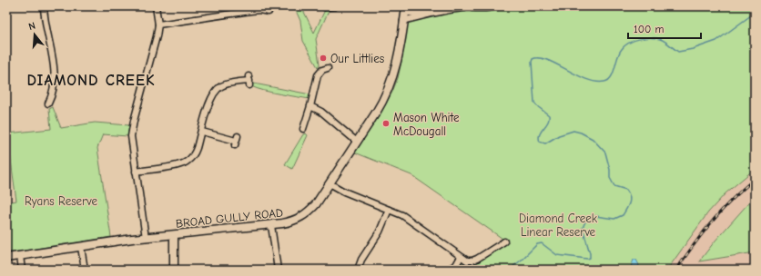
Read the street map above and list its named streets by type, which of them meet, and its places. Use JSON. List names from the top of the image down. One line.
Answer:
{"streets":{"street":["BROAD GULLY ROAD"]},"districts":["DIAMOND CREEK"],"parks":["Ryans Reserve","Diamond Creek Linear Reserve"],"places":["Our Littlies","Mason White McDougall"],"scale_bar":"100 m","north":"top"}
